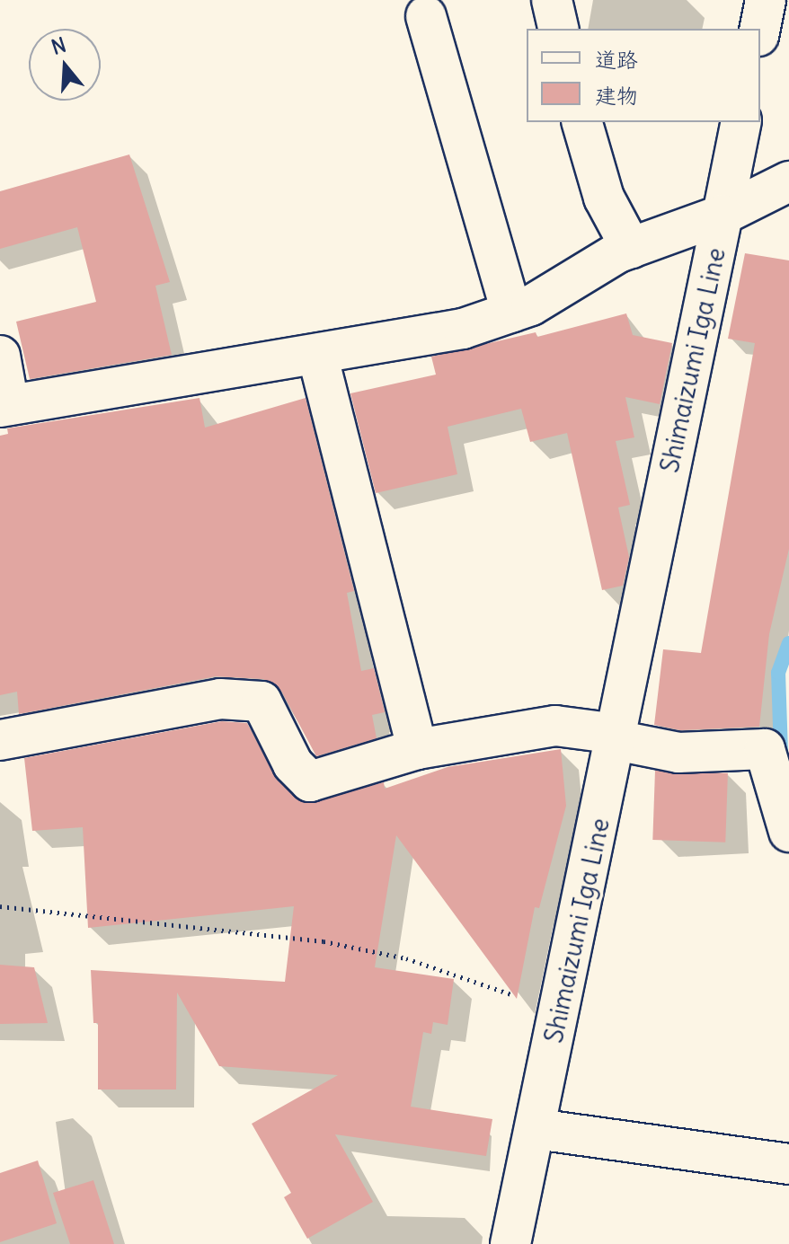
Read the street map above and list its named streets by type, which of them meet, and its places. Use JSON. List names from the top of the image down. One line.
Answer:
{"streets":{"main road":["Shimaizumi Iga Line"]},"legend":["道路","建物"],"north":"top"}
